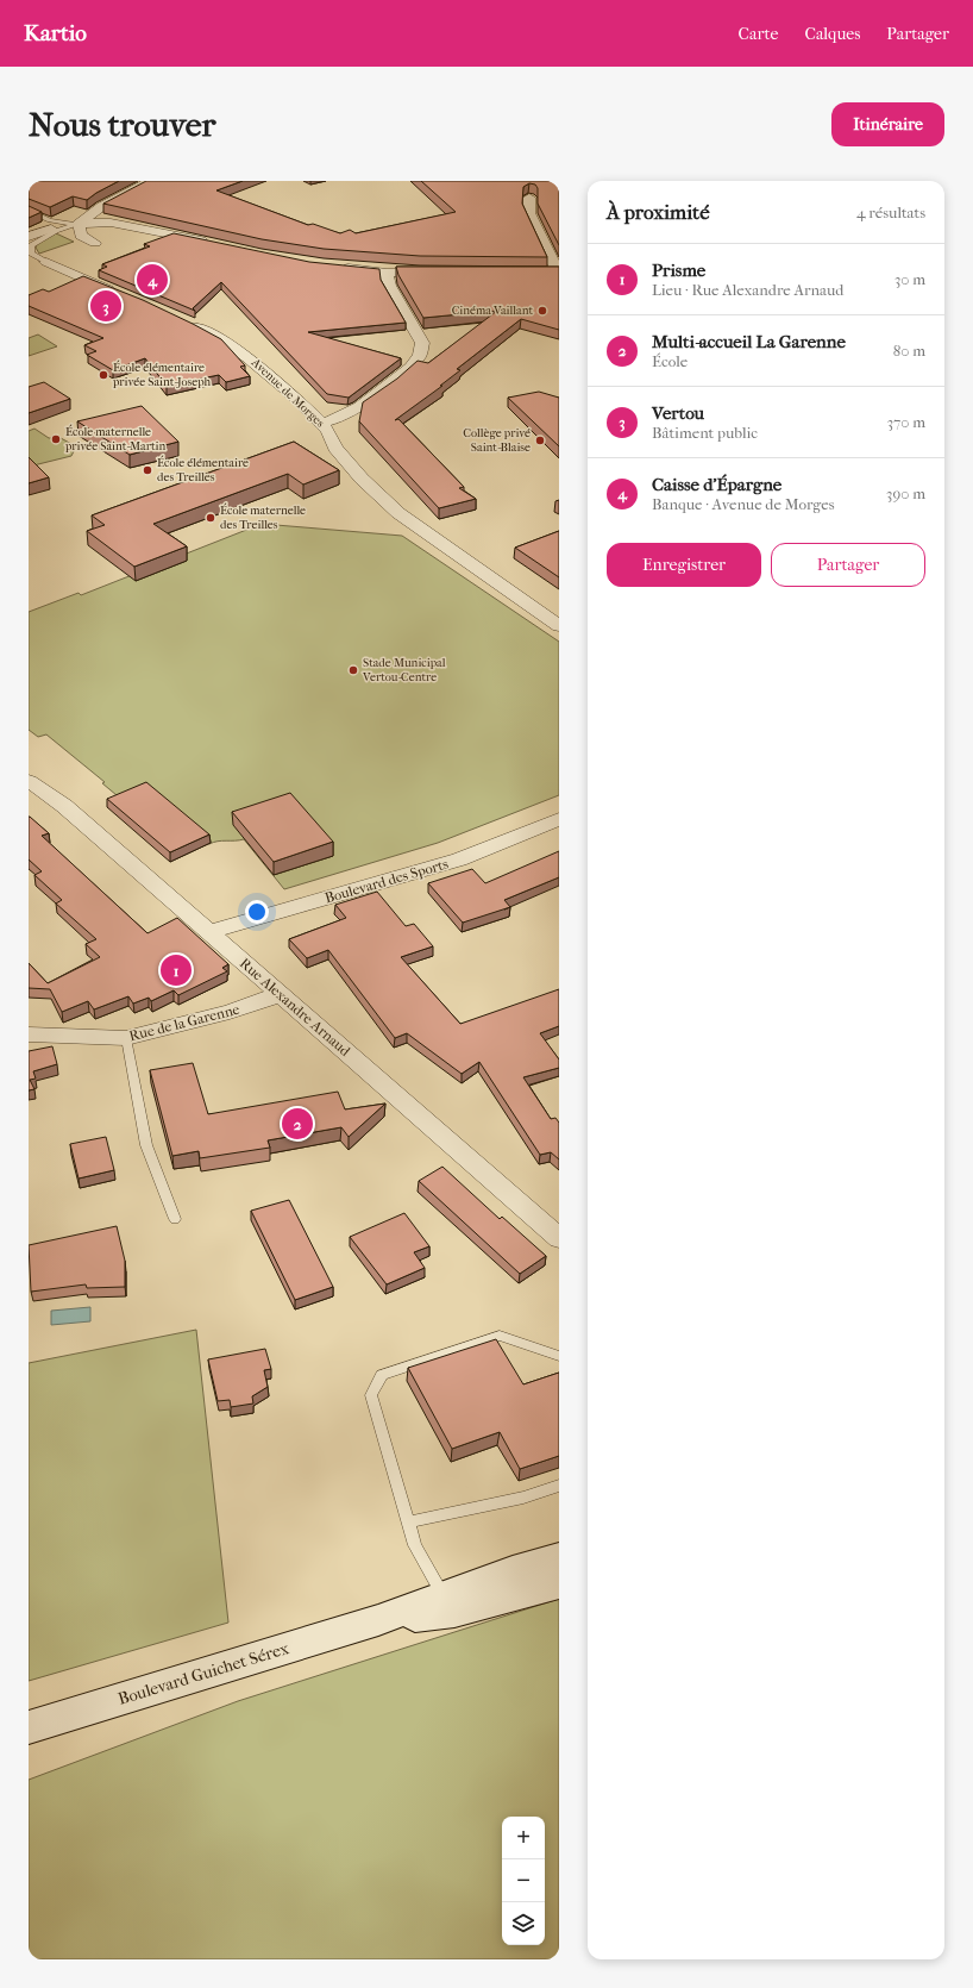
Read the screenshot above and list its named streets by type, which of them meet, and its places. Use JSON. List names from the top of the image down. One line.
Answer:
{"streets":{"main road":["Boulevard Guichet Sérex"],"street":["Avenue de Morges","Boulevard des Sports","Rue Alexandre Arnaud","Rue de la Garenne"]},"crossings":[["Boulevard des Sports","Rue Alexandre Arnaud"],["Rue Alexandre Arnaud","Rue de la Garenne"]],"places":["Cinéma Vaillant","École élémentaire privée Saint-Joseph","École maternelle privée Saint-Martin","Collège privé Saint-Blaise","École élémentaire des Treilles","École maternelle des Treilles","Stade Municipal Vertou-Centre"],"page":{"header":"Kartio","nav":["Carte","Calques","Partager"],"buttons":["Itinéraire",["Enregistrer","Partager"]],"title":"Nous trouver","heading":["À proximité","4 résultats"],"list":[{"mark":"1","name":"Prisme","note":"Lieu · Rue Alexandre Arnaud","value":"30 m"},{"mark":"2","name":"Multi-accueil La Garenne","note":"École","value":"80 m"},{"mark":"3","name":"Vertou","note":"Bâtiment public","value":"370 m"},{"mark":"4","name":"Caisse d'Épargne","note":"Banque · Avenue de Morges","value":"390 m"}],"pins":["4","3","1","2"],"map_buttons":["+","−"]}}
